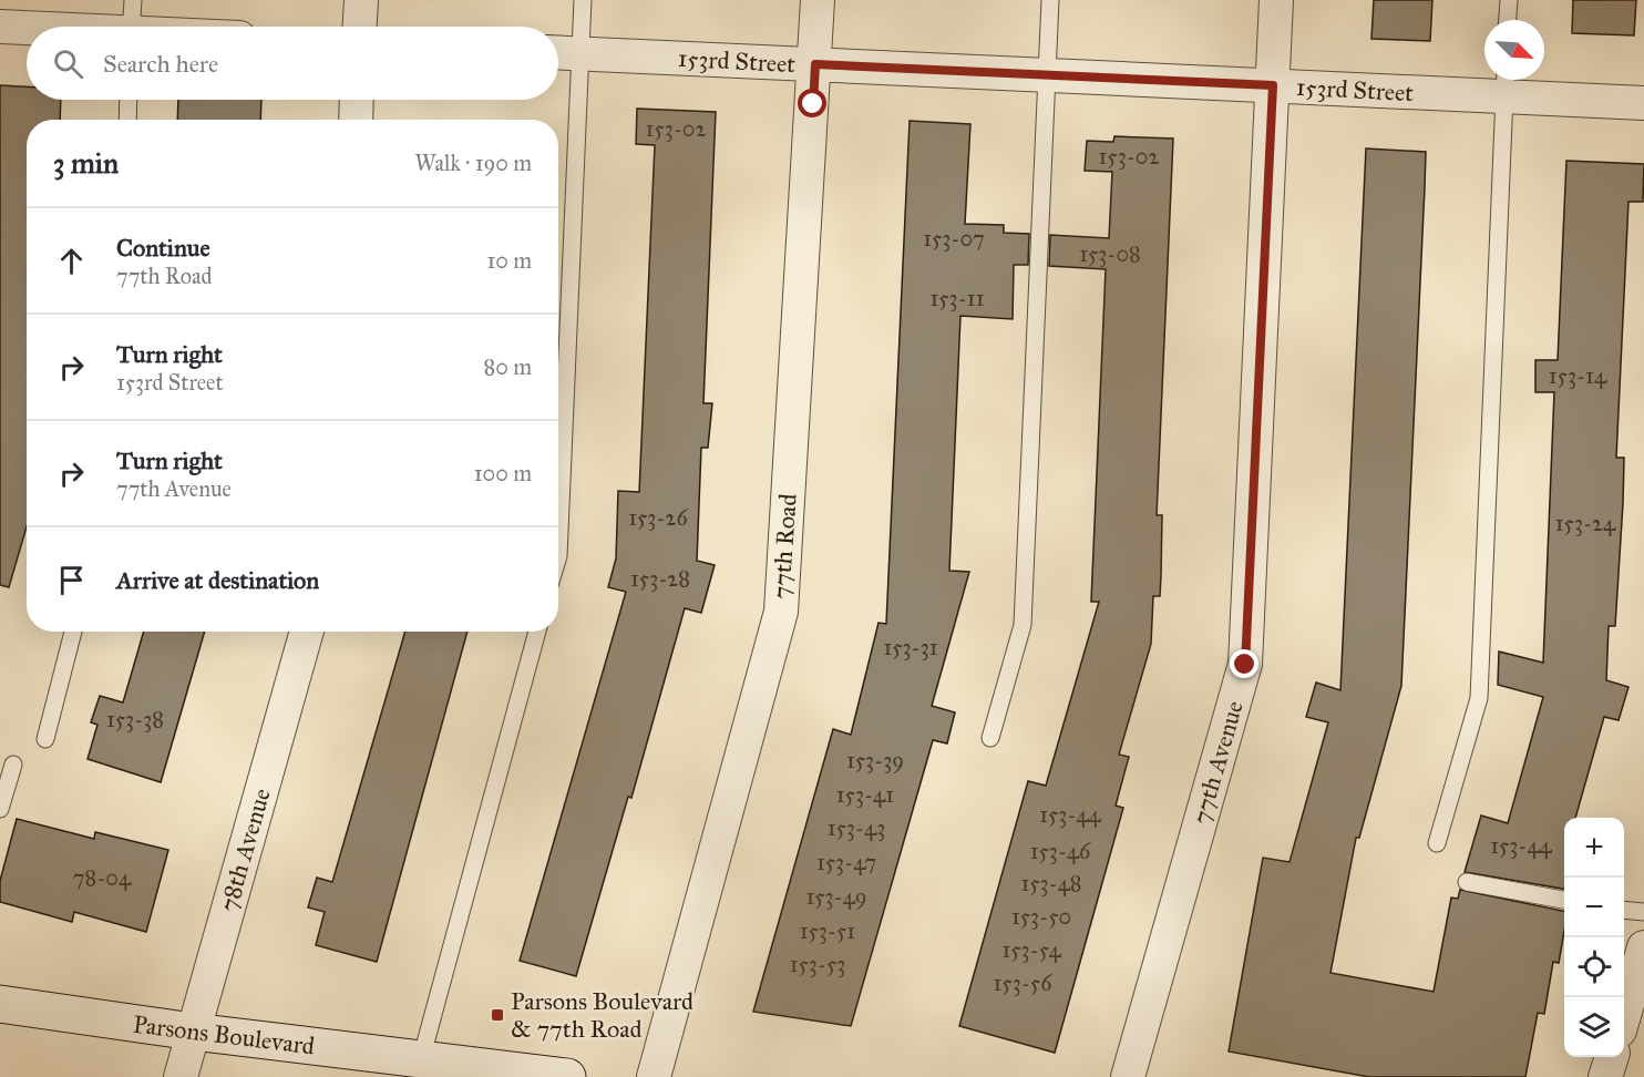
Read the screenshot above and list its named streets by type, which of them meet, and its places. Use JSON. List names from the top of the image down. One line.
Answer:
{"streets":{"main road":["Parsons Boulevard"],"street":["153rd Street","77th Road","77th Avenue","78th Avenue"]},"crossings":[["153rd Street","77th Road"],["153rd Street","77th Avenue"],["78th Avenue","Parsons Boulevard"]],"places":{"transit":["Parsons Boulevard & 77th Road"]},"house_numbers":["153-02","153-02","153-07","153-08","153-11","153-14","153-26","153-24","153-28","153-31","153-38","153-39","153-41","153-44","153-43","153-44","153-46","153-47","78-04","153-48","153-49","153-50","153-51","153-54","153-53","153-56"],"north":"bottom right","page":{"search":"Search here","heading":["3 min","Walk · 190 m"],"list":[["Continue","77th Road","10 m"],["Turn right","153rd Street","80 m"],["Turn right","77th Avenue","100 m"],"Arrive at destination"],"map_buttons":["+","−"]}}
